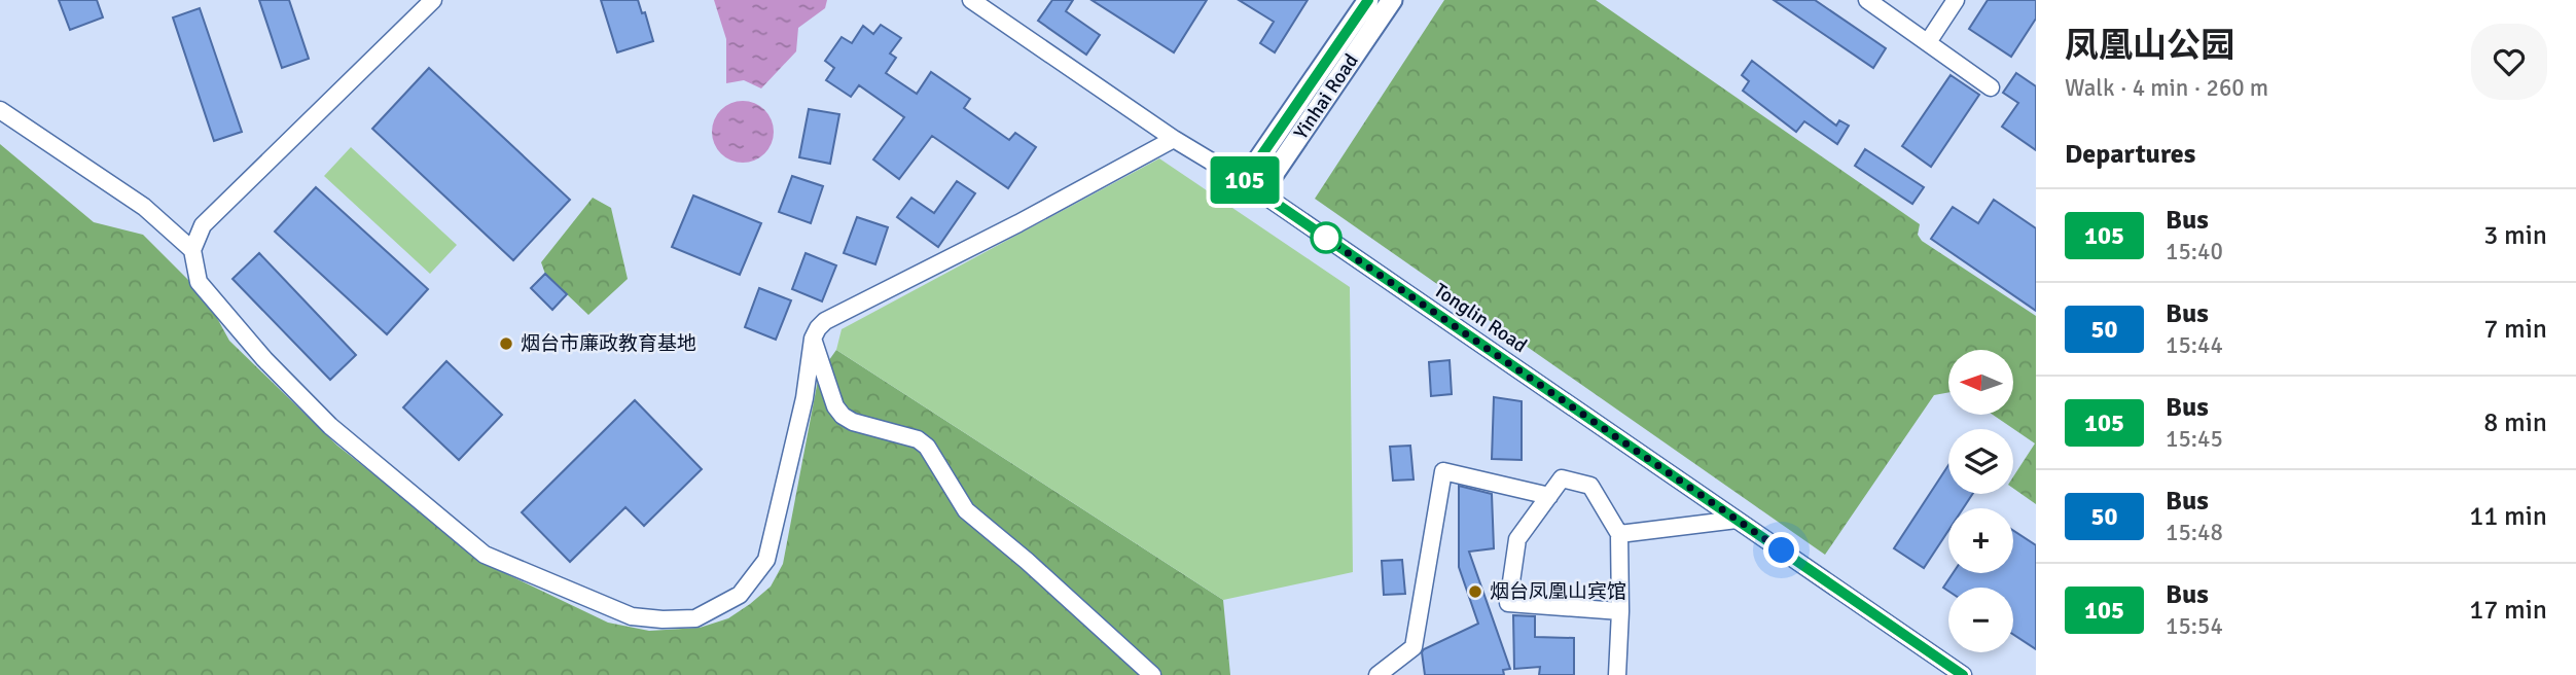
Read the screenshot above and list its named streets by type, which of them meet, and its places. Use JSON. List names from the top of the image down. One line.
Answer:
{"streets":{"main road":["Yinhai Road"],"street":["Tonglin Road"]},"crossings":[["Yinhai Road","Tonglin Road"]],"places":["烟台市廉政教育基地","烟台凤凰山宾馆"],"lines":["bus line 105"],"north":"left","page":{"on_map":"105","heading":[["凤凰山公园","Walk · 4 min · 260 m"],"Departures"],"list":[{"mark":"105","name":"Bus","note":"15:40","value":"3 min"},{"mark":"50","name":"Bus","note":"15:44","value":"7 min"},{"mark":"105","name":"Bus","note":"15:45","value":"8 min"},{"mark":"50","name":"Bus","note":"15:48","value":"11 min"},{"mark":"105","name":"Bus","note":"15:54","value":"17 min"}],"map_buttons":["+","−"]}}
